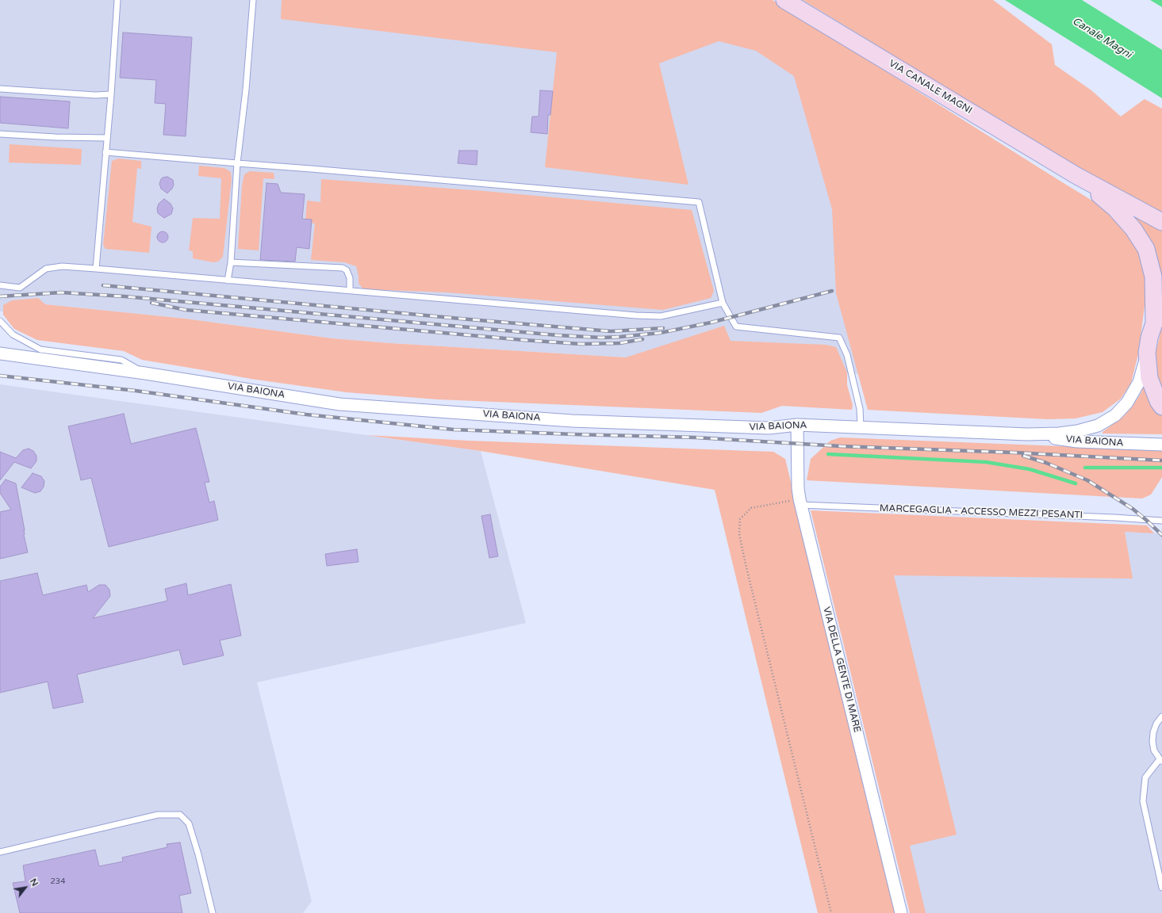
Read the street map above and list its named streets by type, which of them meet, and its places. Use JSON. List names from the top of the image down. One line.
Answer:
{"streets":{"main road":["VIA CANALE MAGNI"],"street":["VIA BAIONA","VIA DELLA GENTE DI MARE"],"lane":["MARCEGAGLIA - ACCESSO MEZZI PESANTI"]},"crossings":[["VIA CANALE MAGNI","VIA BAIONA"],["VIA BAIONA","VIA DELLA GENTE DI MARE"],["MARCEGAGLIA - ACCESSO MEZZI PESANTI","VIA DELLA GENTE DI MARE"]],"water":["Canale Magni"],"house_numbers":["234"],"north":"top right"}
